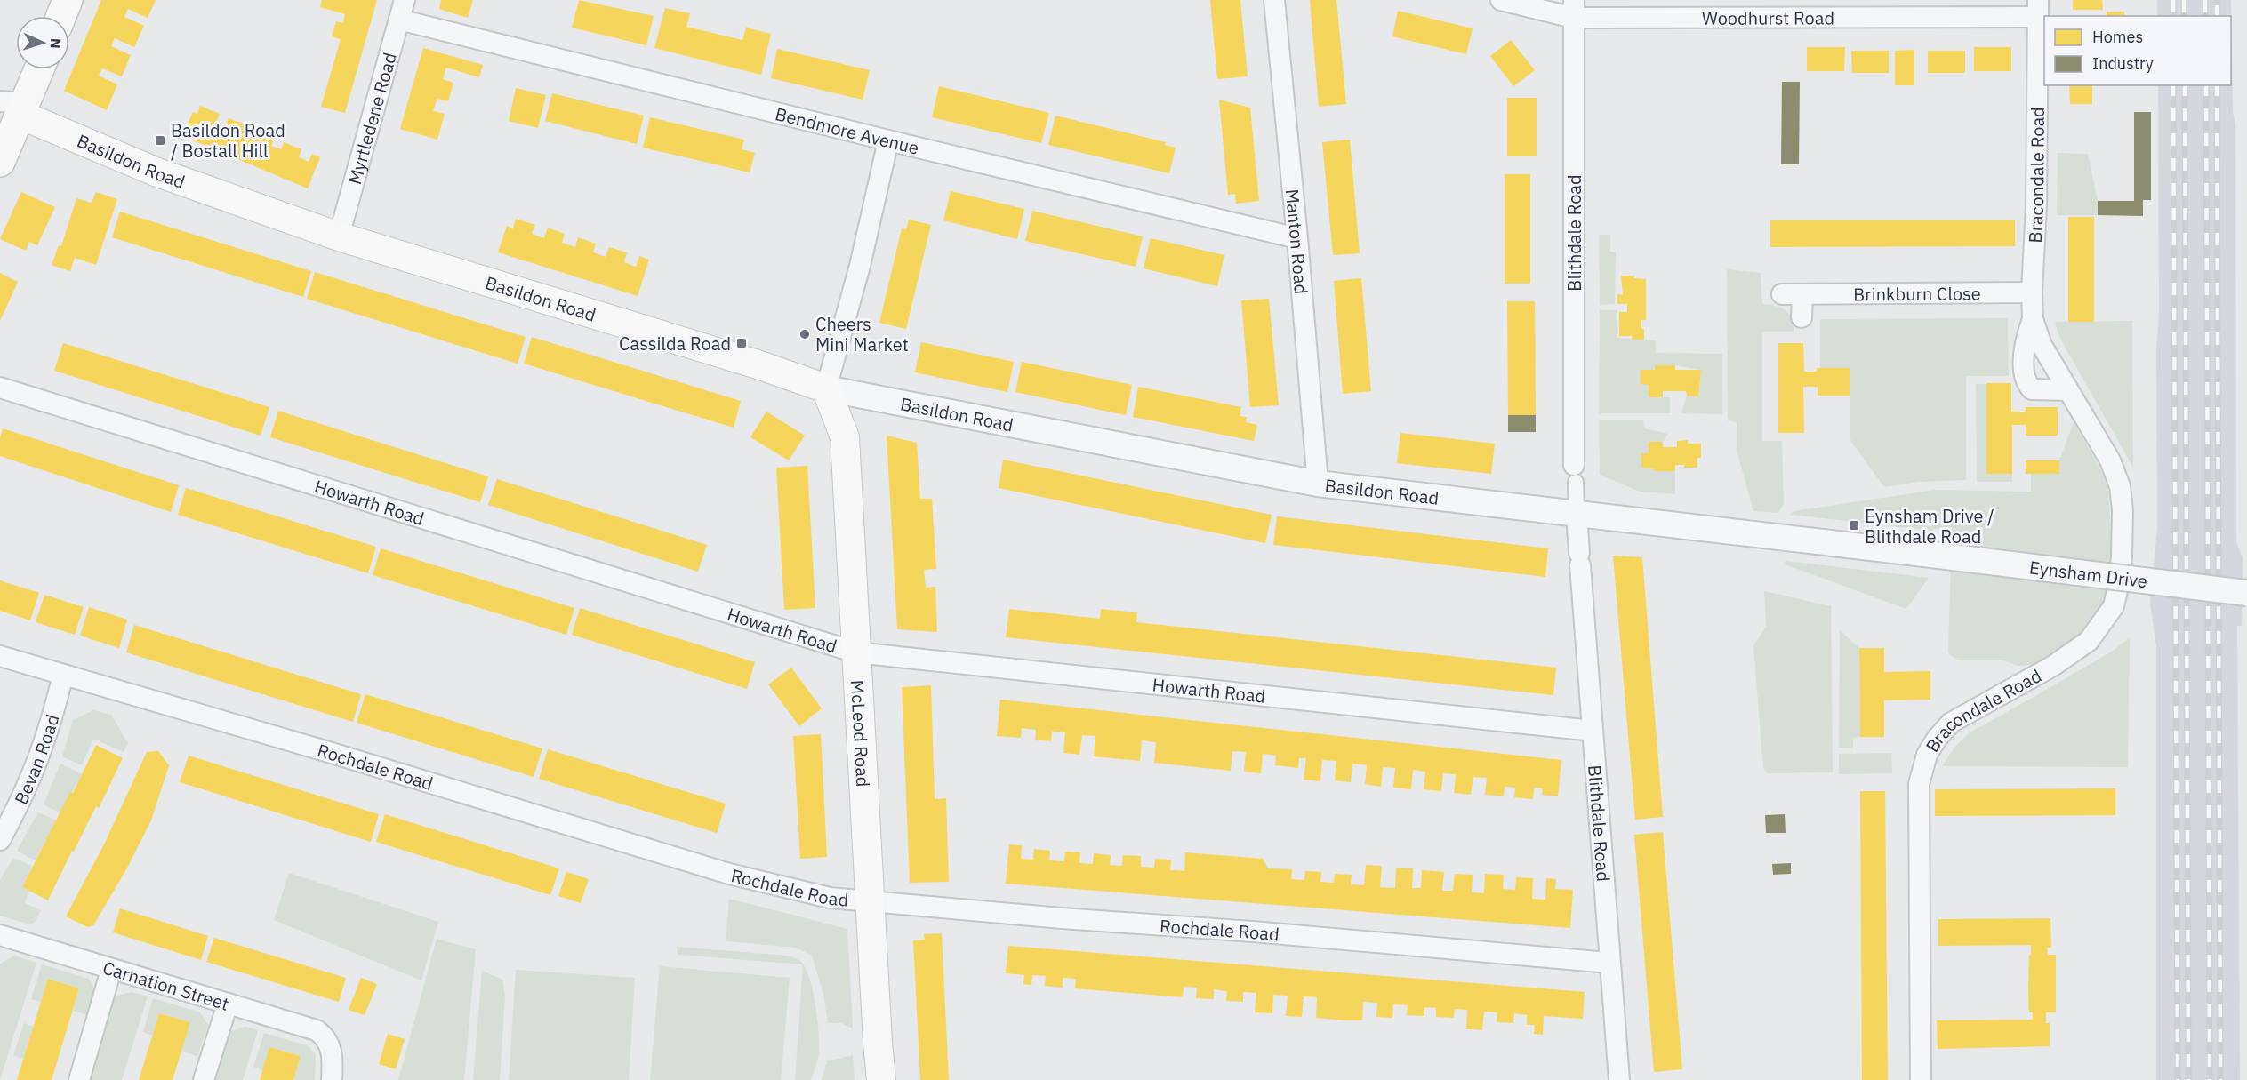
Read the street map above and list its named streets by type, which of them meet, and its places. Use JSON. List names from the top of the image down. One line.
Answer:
{"streets":{"main road":["Basildon Road","McLeod Road"],"street":["Woodhurst Road","Myrtledene Road","Bendmore Avenue","Bracondale Road","Blithdale Road","Manton Road","Brinkburn Close","Howarth Road","Eynsham Drive","Bevan Road","Rochdale Road","Carnation Street"]},"crossings":[["Woodhurst Road","Bracondale Road"],["Woodhurst Road","Blithdale Road"],["Myrtledene Road","Bendmore Avenue"],["Myrtledene Road","Basildon Road"],["Bendmore Avenue","Manton Road"],["Basildon Road","Blithdale Road"],["Basildon Road","Manton Road"],["Basildon Road","Eynsham Drive"],["Basildon Road","McLeod Road"],["Bracondale Road","Brinkburn Close"],["Blithdale Road","Howarth Road"],["Blithdale Road","Rochdale Road"],["Howarth Road","McLeod Road"],["McLeod Road","Rochdale Road"],["Bevan Road","Rochdale Road"]],"places":{"transit":["Basildon Road / Bostall Hill","Cassilda Road","Eynsham Drive / Blithdale Road"],"other":["Cheers Mini Market"]},"legend":["Homes","Industry"],"north":"right"}
